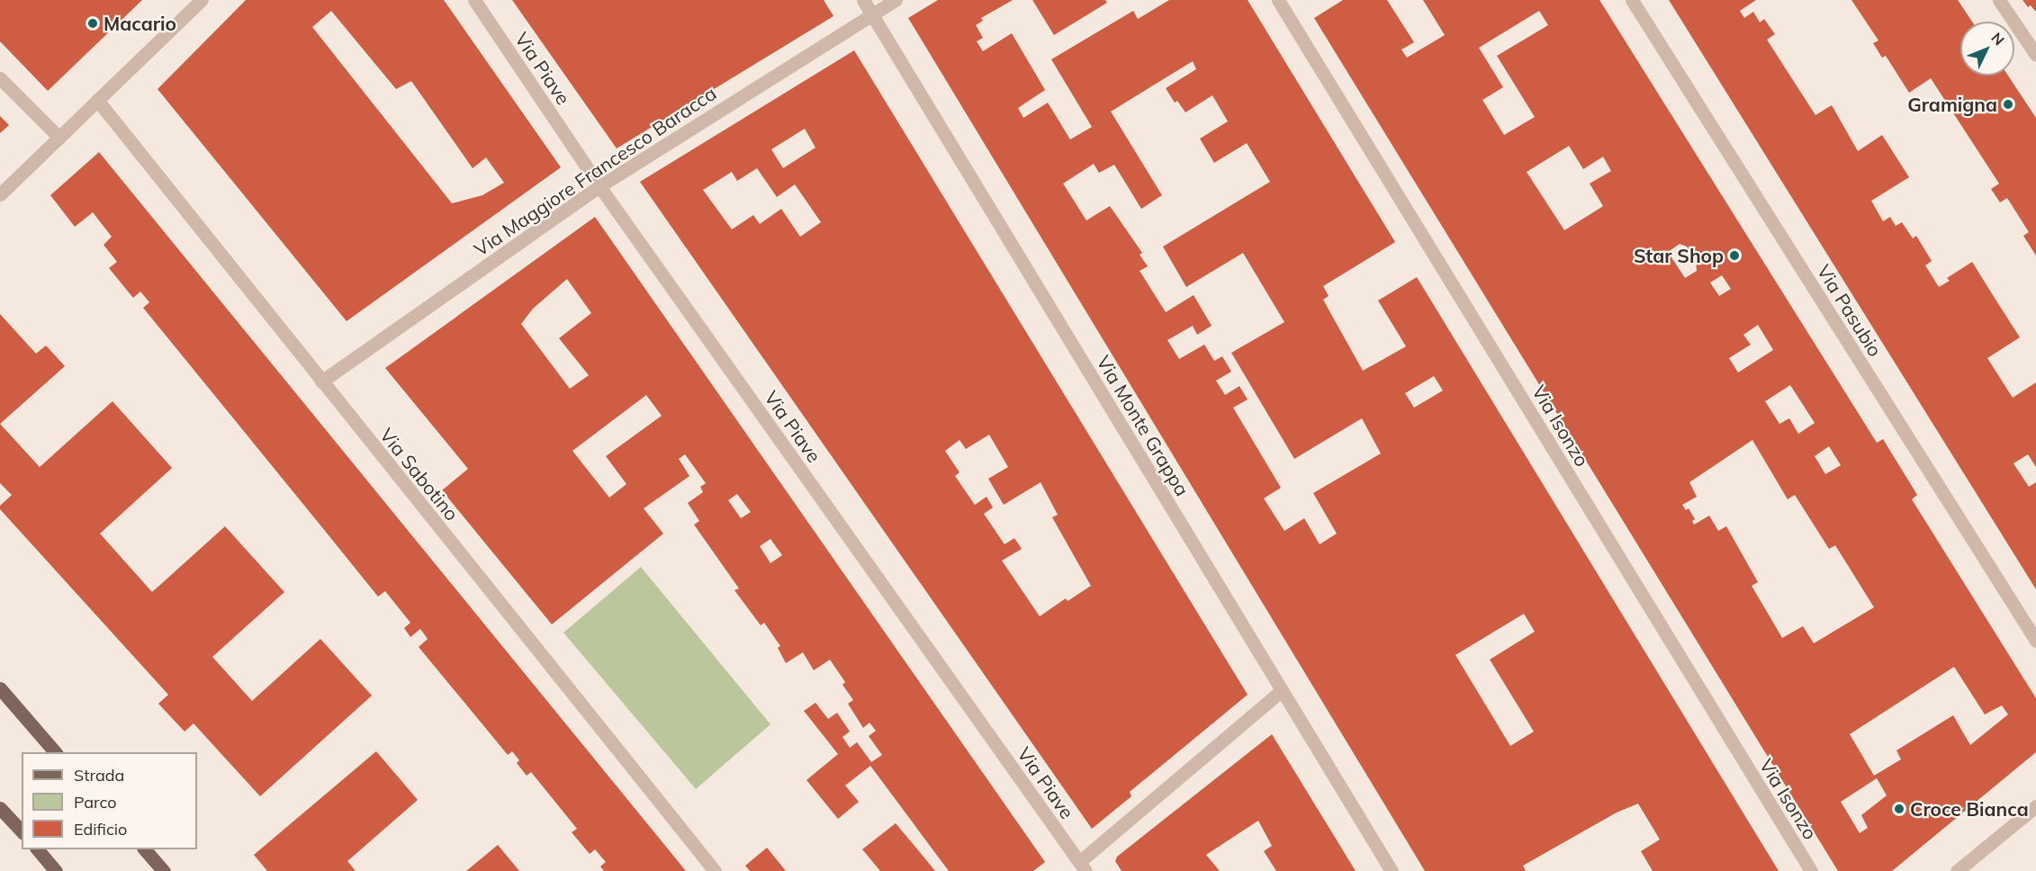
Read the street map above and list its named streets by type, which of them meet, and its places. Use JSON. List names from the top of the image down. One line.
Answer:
{"streets":{"street":["Via Piave","Via Maggiore Francesco Baracca","Via Pasubio","Via Monte Grappa","Via Isonzo","Via Sabotino"]},"crossings":[["Via Piave","Via Maggiore Francesco Baracca"],["Via Maggiore Francesco Baracca","Via Monte Grappa"],["Via Maggiore Francesco Baracca","Via Sabotino"]],"places":["Macario","Gramigna","Star Shop","Croce Bianca"],"legend":["Strada","Parco","Edificio"],"north":"top right"}
